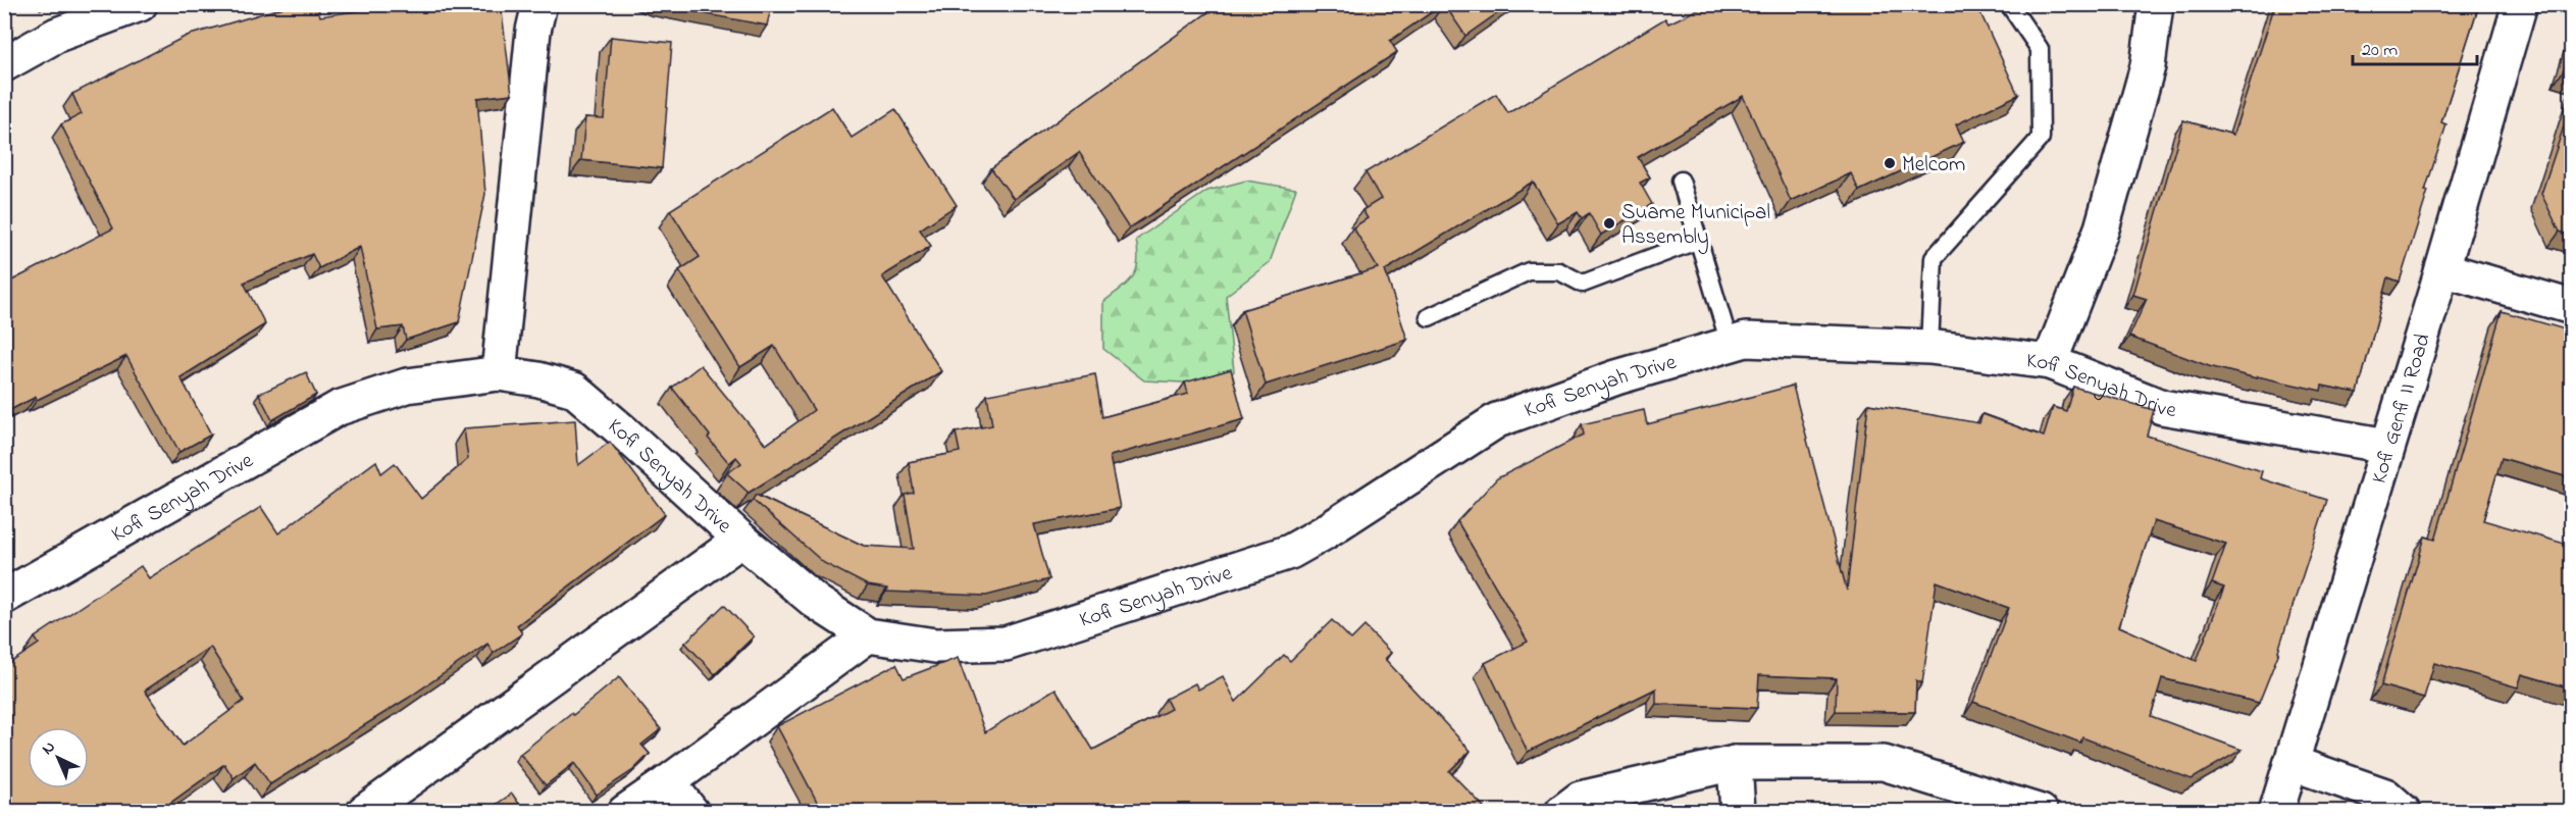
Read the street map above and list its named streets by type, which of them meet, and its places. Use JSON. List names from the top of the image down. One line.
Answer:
{"streets":{"street":["Kofi Senyah Drive","Kofi Genfi II Road"]},"crossings":[["Kofi Senyah Drive","Kofi Genfi II Road"]],"places":["Melcom","Suame Municipal Assembly"],"scale_bar":"20 m","north":"top left"}
